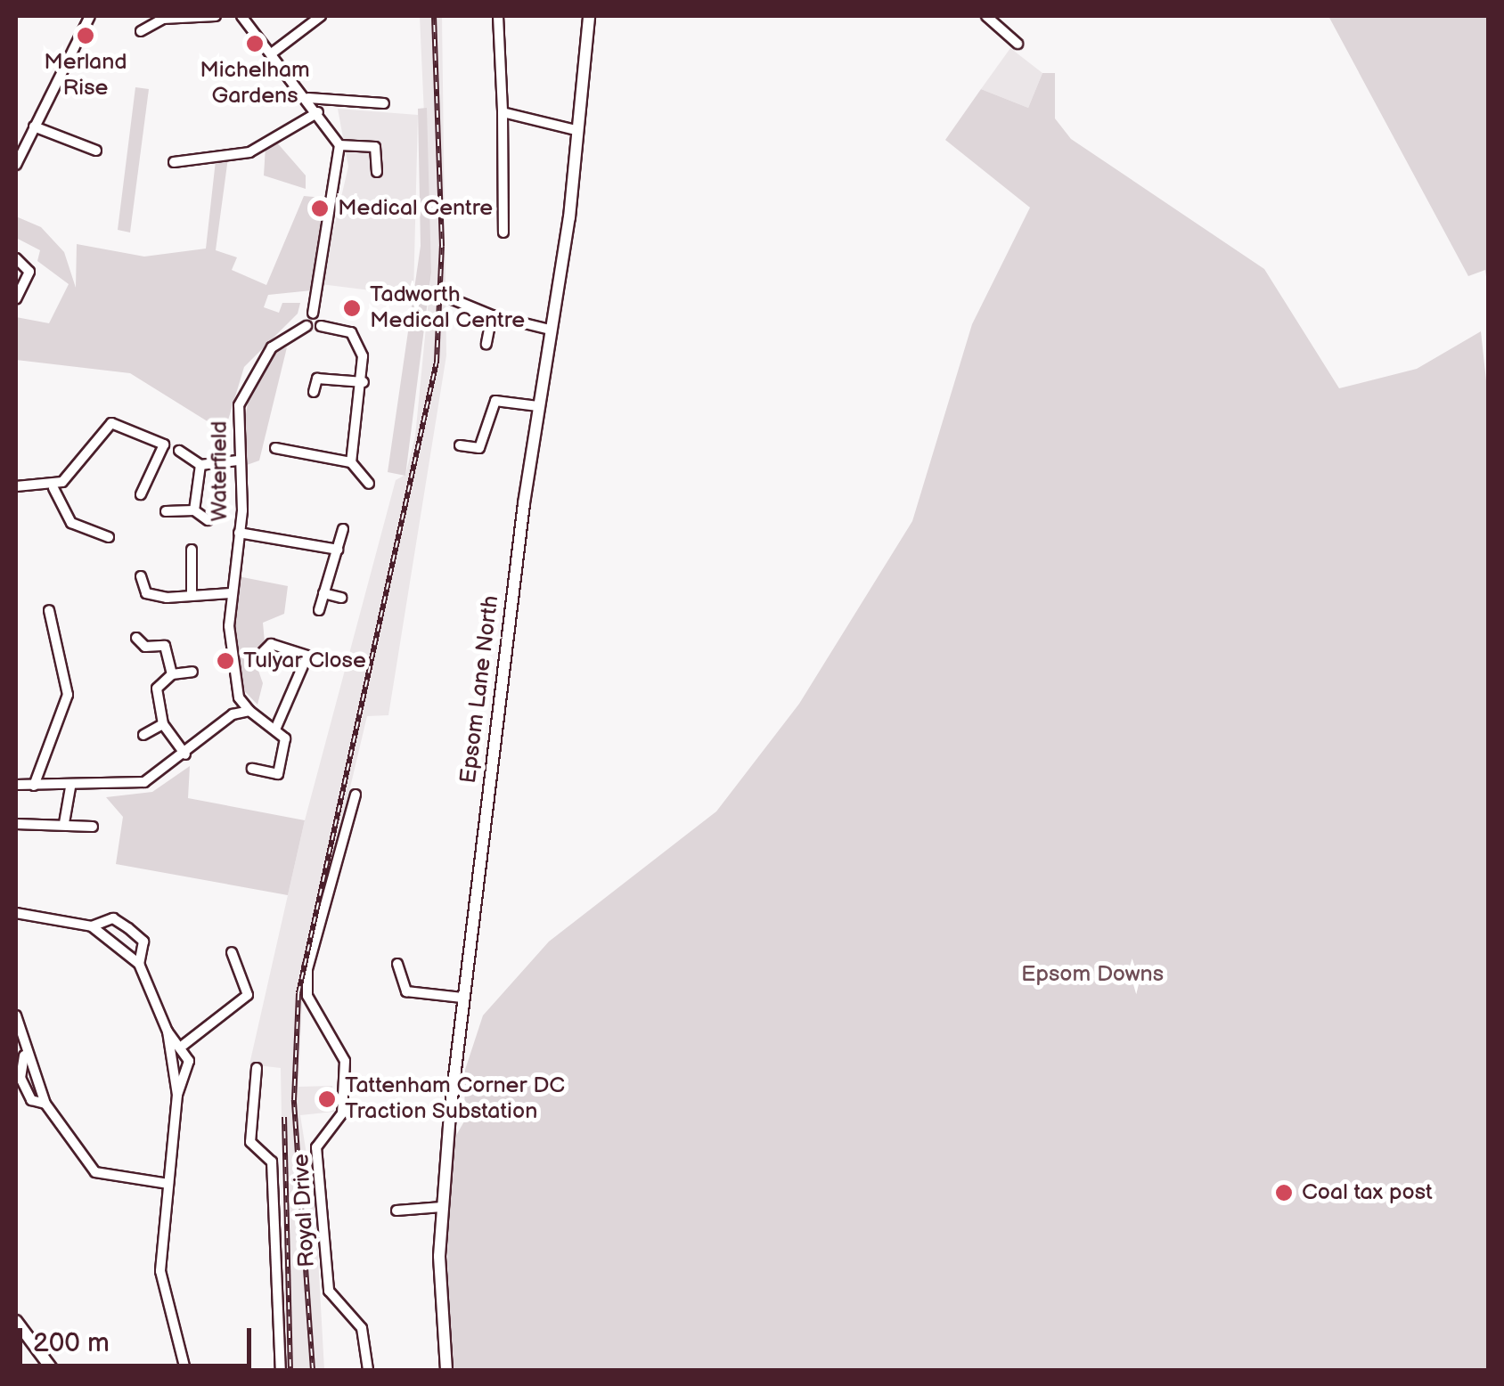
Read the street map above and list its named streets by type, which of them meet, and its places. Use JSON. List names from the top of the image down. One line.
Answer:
{"streets":{"main road":["Epsom Lane North"],"street":["Waterfield","Royal Drive"]},"parks":["Epsom Downs"],"places":["Merland Rise","Michelham Gardens","Medical Centre","Tadworth Medical Centre","Tulyar Close","Tattenham Corner DC Traction Substation","Coal tax post"],"scale_bar":"200 m"}
